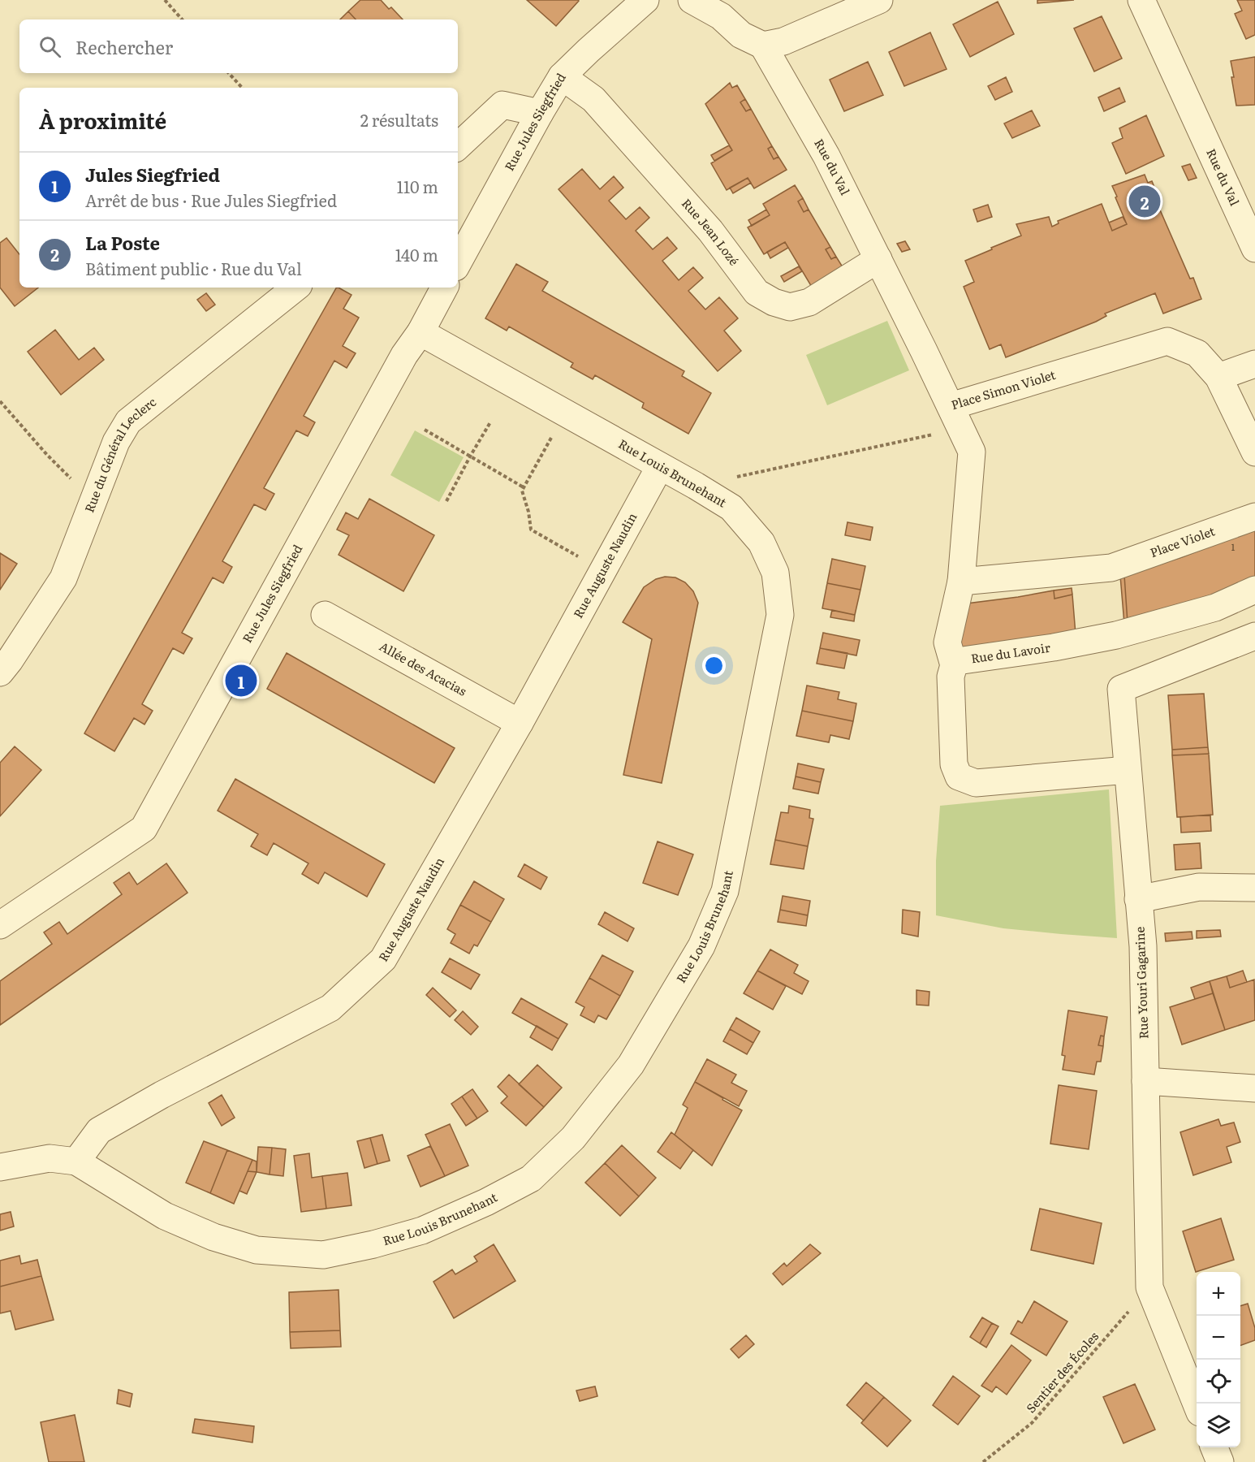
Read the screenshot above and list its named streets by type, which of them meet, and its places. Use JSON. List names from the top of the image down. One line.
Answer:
{"streets":{"street":["Rue Jules Siegfried","Rue du Val","Rue Jean Lozé","Place Simon Violet","Rue du Général Leclerc","Rue Louis Brunehant","Place Violet","Rue Auguste Naudin","Rue du Lavoir","Allée des Acacias","Rue Youri Gagarine"],"path":["Sentier des Écoles"]},"crossings":[["Rue Jules Siegfried","Rue Jean Lozé"],["Rue Jules Siegfried","Rue Louis Brunehant"],["Rue du Val","Rue Jean Lozé"],["Rue du Val","Place Simon Violet"],["Place Simon Violet","Place Violet"],["Place Simon Violet","Rue du Lavoir"],["Rue Louis Brunehant","Rue Auguste Naudin"],["Rue Auguste Naudin","Allée des Acacias"],["Rue du Lavoir","Rue Youri Gagarine"],["Rue Youri Gagarine","Sentier des Écoles"]],"house_numbers":["1"],"page":{"search":"Rechercher","heading":["À proximité","2 résultats"],"list":[{"mark":"1","name":"Jules Siegfried","note":"Arrêt de bus · Rue Jules Siegfried","value":"110 m"},{"mark":"2","name":"La Poste","note":"Bâtiment public · Rue du Val","value":"140 m"}],"pins":["2","1"],"map_buttons":["+","−"]}}
